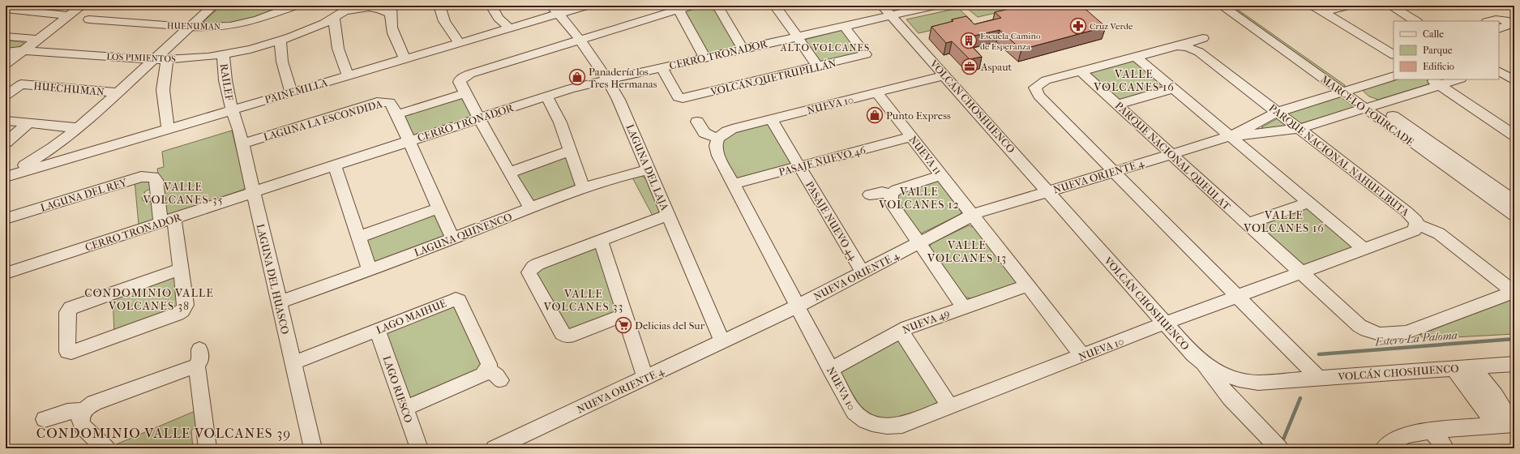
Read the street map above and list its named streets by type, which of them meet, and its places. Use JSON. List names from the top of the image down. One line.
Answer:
{"streets":{"street":["HUENUMAN","CERRO TRONADOR","LOS PIMIENTOS","VOLCÁN QUETRUPILLÁN","RAILEF","HUECHUMAN","PAINEMILLA","NUEVA 10","VOLCÁN CHOSHUENCO","MARCELO FOURCADE","LAGUNA LA ESCONDIDA","NUEVA 11","PARQUE NACIONAL QUEULAT","PARQUE NACIONAL NAHUELBUTA","PASAJE NUEVO 46","LAGUNA DEL LAJA","NUEVA ORIENTE 4","LAGUNA DEL REY","PASAJE NUEVO 44","LAGUNA QUIÑENCO","LAGUNA DEL HUASCO","LAGO MAIHUE","NUEVA 49","LAGO RIESCO"]},"crossings":[["CERRO TRONADOR","VOLCÁN QUETRUPILLÁN"],["CERRO TRONADOR","VOLCÁN CHOSHUENCO"],["CERRO TRONADOR","LAGUNA LA ESCONDIDA"],["CERRO TRONADOR","LAGUNA DEL LAJA"],["CERRO TRONADOR","LAGUNA DEL REY"],["CERRO TRONADOR","LAGUNA DEL HUASCO"],["LOS PIMIENTOS","RAILEF"],["RAILEF","PAINEMILLA"],["RAILEF","LAGUNA DEL HUASCO"],["PAINEMILLA","LAGUNA DEL LAJA"],["PAINEMILLA","LAGUNA DEL HUASCO"],["NUEVA 10","VOLCÁN CHOSHUENCO"],["NUEVA 10","NUEVA 11"],["NUEVA 10","PARQUE NACIONAL NAHUELBUTA"],["NUEVA 10","PASAJE NUEVO 46"],["NUEVA 10","NUEVA ORIENTE 4"],["NUEVA 10","PASAJE NUEVO 44"],["NUEVA 10","NUEVA 49"],["VOLCÁN CHOSHUENCO","PARQUE NACIONAL NAHUELBUTA"],["VOLCÁN CHOSHUENCO","NUEVA ORIENTE 4"],["LAGUNA LA ESCONDIDA","LAGUNA QUIÑENCO"],["LAGUNA LA ESCONDIDA","LAGUNA DEL HUASCO"],["NUEVA 11","PASAJE NUEVO 46"],["NUEVA 11","NUEVA ORIENTE 4"],["NUEVA 11","NUEVA 49"],["PARQUE NACIONAL QUEULAT","PARQUE NACIONAL NAHUELBUTA"],["PARQUE NACIONAL QUEULAT","NUEVA ORIENTE 4"],["PASAJE NUEVO 46","PASAJE NUEVO 44"],["LAGUNA DEL LAJA","NUEVA ORIENTE 4"],["LAGUNA DEL LAJA","LAGUNA QUIÑENCO"],["NUEVA ORIENTE 4","PASAJE NUEVO 44"],["LAGUNA QUIÑENCO","LAGUNA DEL HUASCO"],["LAGUNA DEL HUASCO","LAGO MAIHUE"],["LAGO MAIHUE","LAGO RIESCO"]],"districts":["ALTO VOLCANES","VALLE VOLCANES 16","VALLE VOLCANES 35","VALLE VOLCANES 12","VALLE VOLCANES 16","VALLE VOLCANES 13","CONDOMINIO VALLE VOLCANES 38","VALLE VOLCANES 33","CONDOMINIO VALLE VOLCANES 39"],"water":["Estero La Paloma"],"places":{"pharmacy":["Cruz Verde"],"building":["Escuela Camino de Esperanza"],"office":["Aspaut"],"shop":["Panadería los Tres Hermanas","Punto Express"],"supermarket":["Delicias del Sur"]},"legend":["Calle","Parque","Edificio"]}
